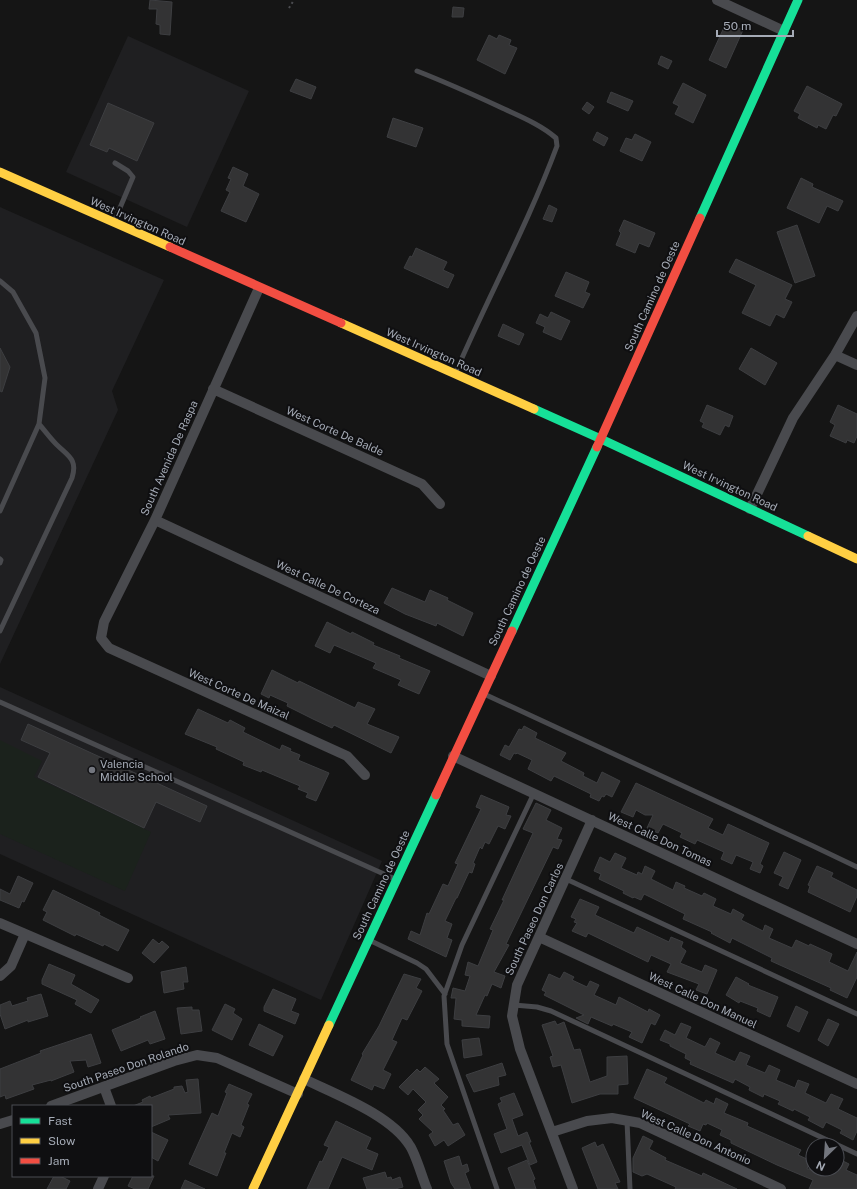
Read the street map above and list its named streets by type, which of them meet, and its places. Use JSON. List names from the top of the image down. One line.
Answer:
{"streets":{"street":["West Irvington Road","South Camino de Oeste","West Corte De Balde","South Avenida De Raspa","West Calle De Corteza","West Corte De Maizal","West Calle Don Tomas","South Paseo Don Carlos","West Calle Don Manuel","South Paseo Don Rolando","West Calle Don Antonio"]},"crossings":[["West Irvington Road","South Camino de Oeste"],["West Irvington Road","South Avenida De Raspa"],["South Camino de Oeste","West Calle De Corteza"],["South Camino de Oeste","West Calle Don Tomas"],["South Camino de Oeste","South Paseo Don Rolando"],["West Corte De Balde","South Avenida De Raspa"],["South Avenida De Raspa","West Calle De Corteza"],["South Avenida De Raspa","West Corte De Maizal"],["West Calle Don Tomas","South Paseo Don Carlos"],["South Paseo Don Carlos","West Calle Don Manuel"],["South Paseo Don Carlos","West Calle Don Antonio"]],"places":["Valencia Middle School"],"legend":["Fast","Slow","Jam"],"scale_bar":"50 m","north":"bottom left"}
